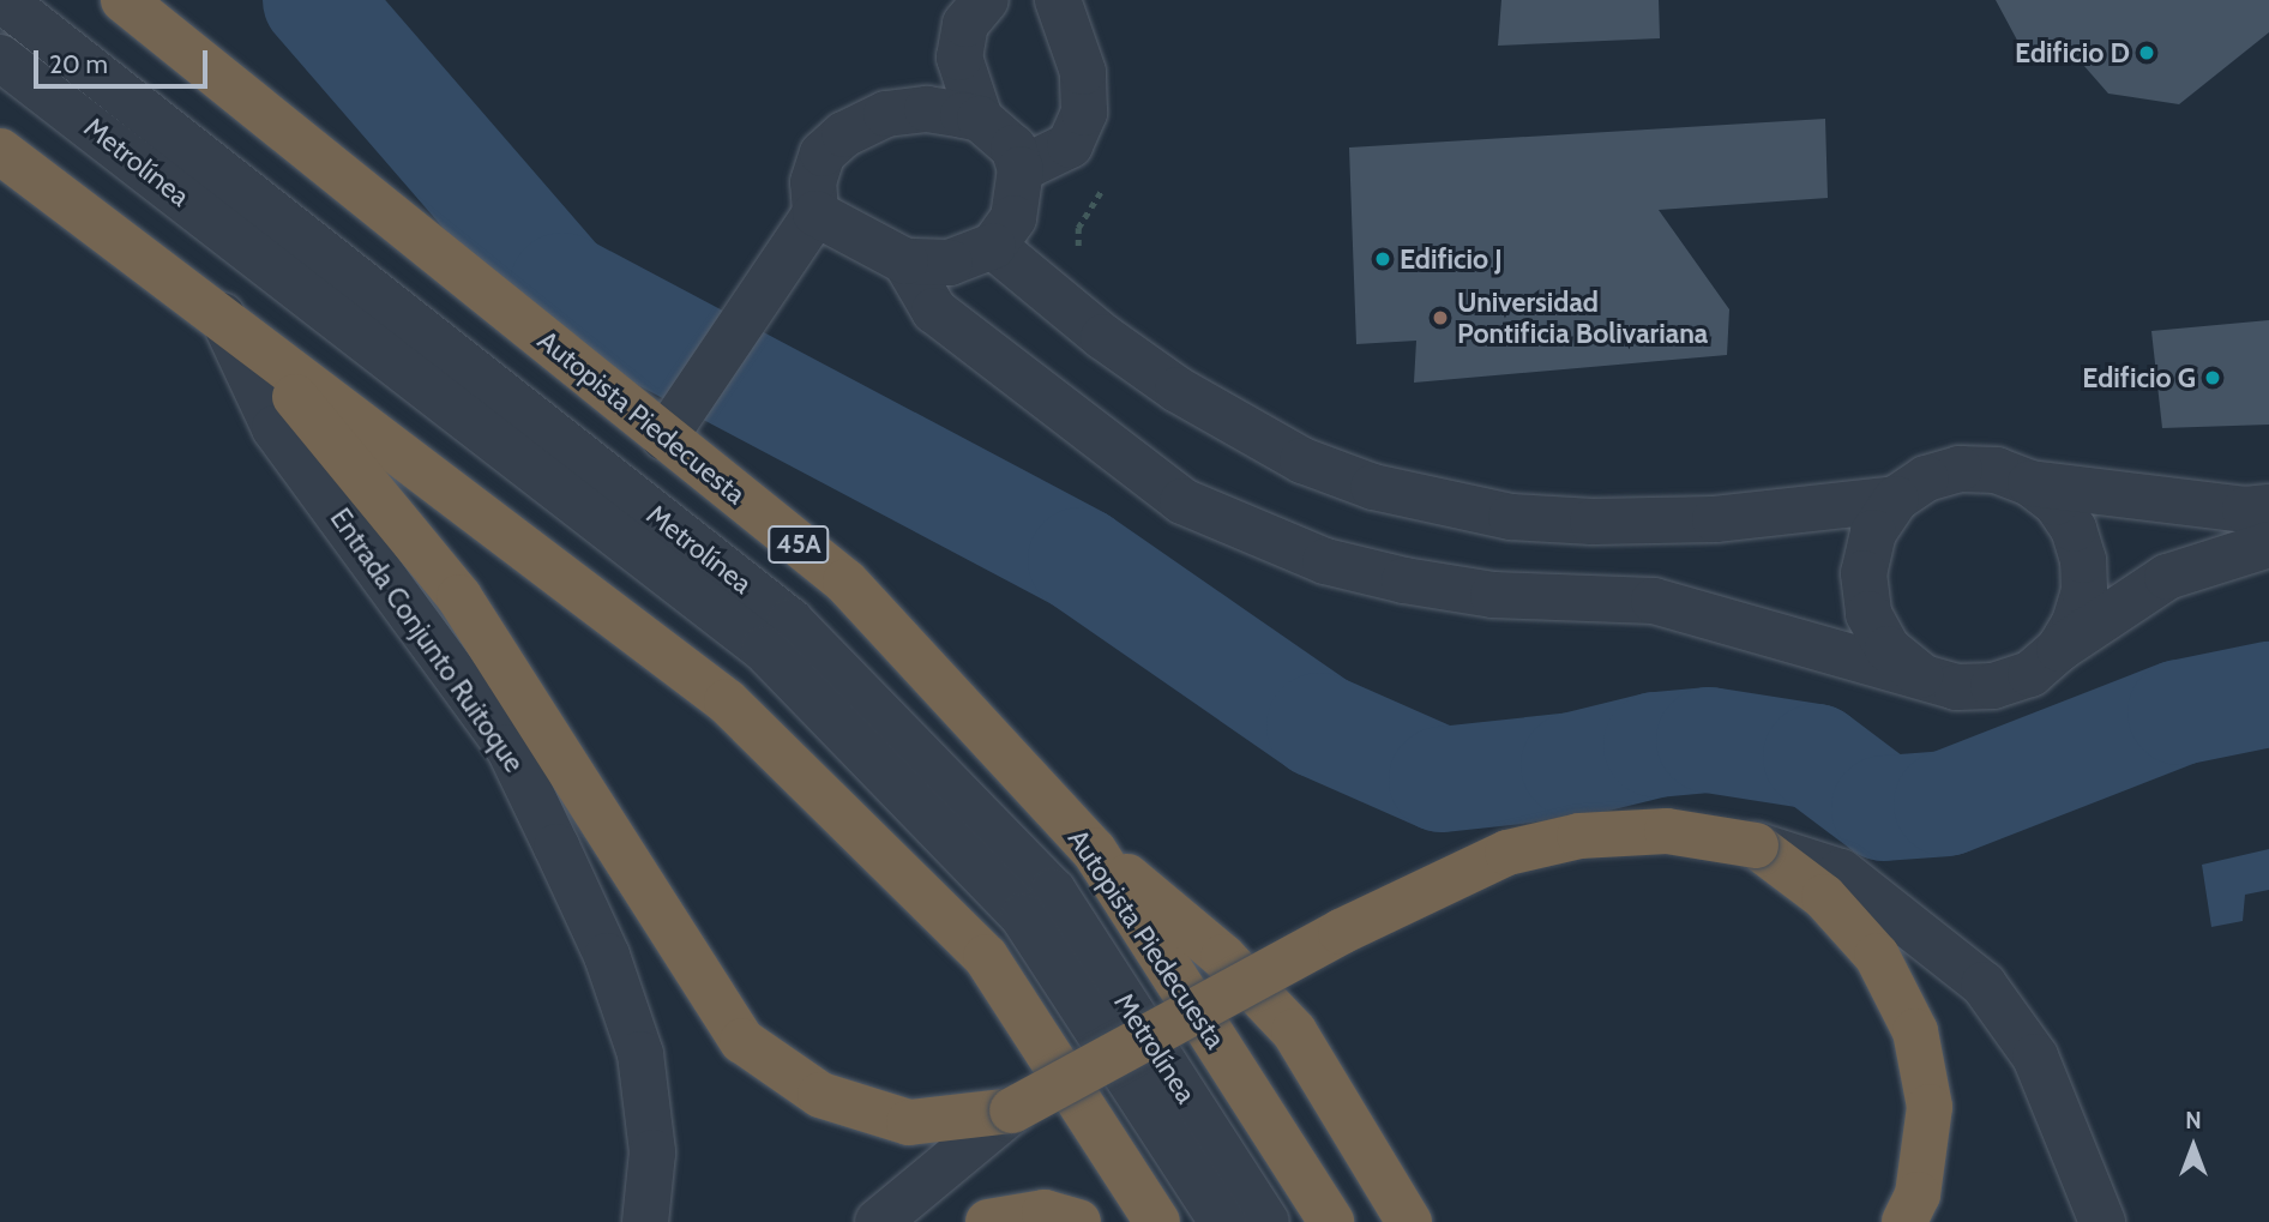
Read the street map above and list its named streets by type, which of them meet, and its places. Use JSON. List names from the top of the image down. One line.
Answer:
{"streets":{"highway":["Autopista Piedecuesta","45A"],"street":["Metrolínea","Entrada Conjunto Ruitoque"]},"places":["Edificio D","Edificio J","Universidad Pontificia Bolivariana","Edificio G"],"scale_bar":"20 m","north":"top"}
